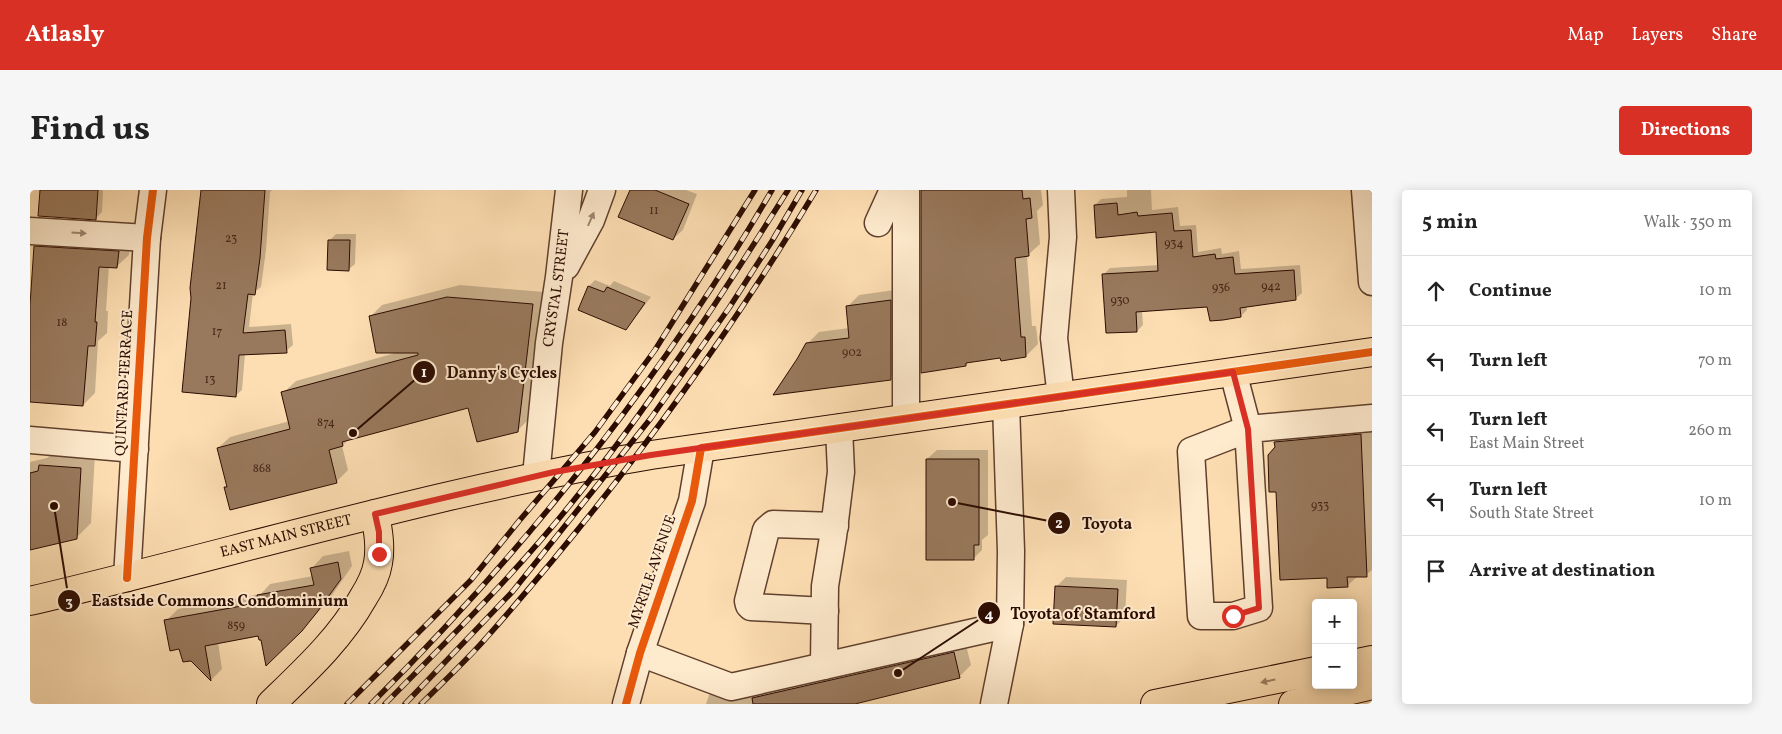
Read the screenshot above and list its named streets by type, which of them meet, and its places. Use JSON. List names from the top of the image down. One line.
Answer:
{"streets":{"main road":["EAST MAIN STREET"],"street":["CRYSTAL STREET","QUINTARD TERRACE","MYRTLE AVENUE"]},"crossings":[["CRYSTAL STREET","EAST MAIN STREET"],["QUINTARD TERRACE","EAST MAIN STREET"],["EAST MAIN STREET","MYRTLE AVENUE"]],"places":["Danny's Cycles","Toyota","Eastside Commons Condominium","Toyota of Stamford"],"house_numbers":["11","23","934","21","942","936","930","18","17","902","13","874","868","933","859"],"page":{"header":"Atlasly","nav":["Map","Layers","Share"],"title":"Find us","buttons":"Directions","heading":["5 min","Walk · 350 m"],"list":[["Continue","10 m"],["Turn left","70 m"],["Turn left","East Main Street","260 m"],["Turn left","South State Street","10 m"],"Arrive at destination"],"map_buttons":["+","−"]}}
